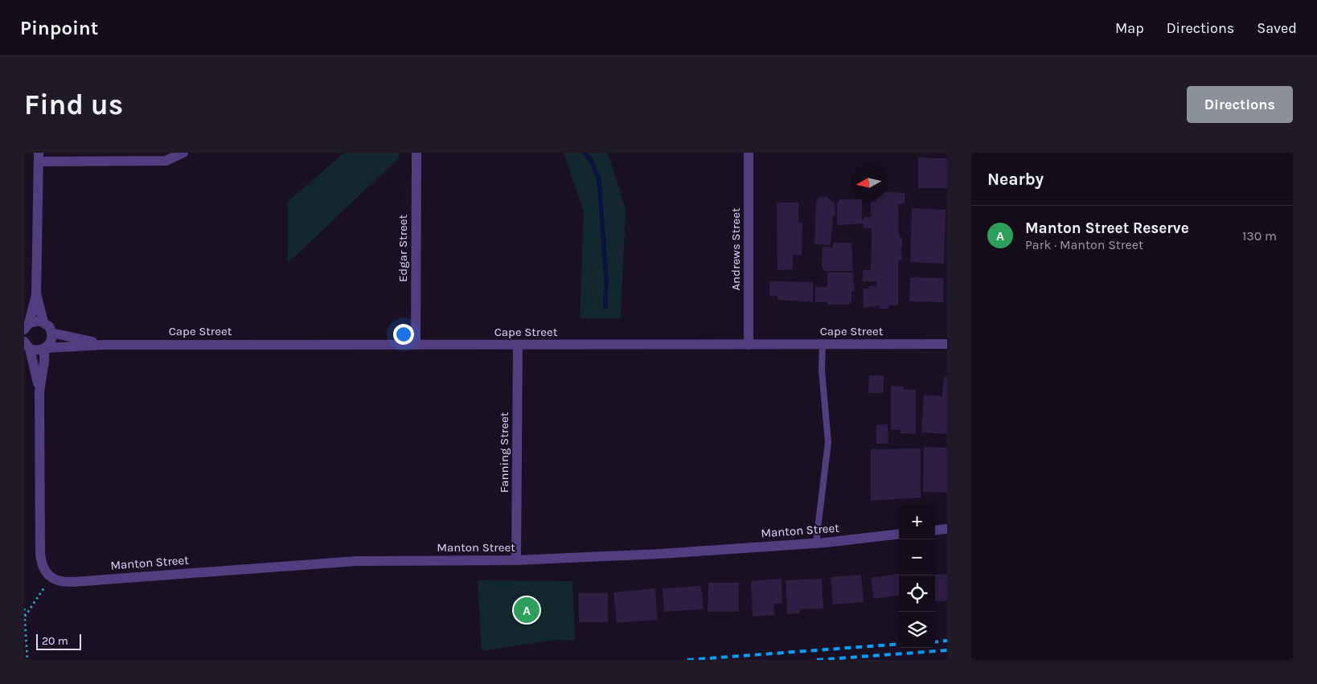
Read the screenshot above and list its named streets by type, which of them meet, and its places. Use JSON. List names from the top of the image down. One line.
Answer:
{"streets":{"street":["Edgar Street","Andrews Street","Cape Street","Fanning Street","Manton Street"]},"crossings":[["Edgar Street","Cape Street"],["Andrews Street","Cape Street"],["Cape Street","Fanning Street"],["Fanning Street","Manton Street"]],"scale_bar":"20 m","north":"left","page":{"header":"Pinpoint","nav":["Map","Directions","Saved"],"buttons":"Directions","title":"Find us","heading":"Nearby","list":[{"mark":"A","name":"Manton Street Reserve","note":"Park · Manton Street","value":"130 m"}],"map_buttons":["+","−"],"pins":"A","scale":"20 m"}}
